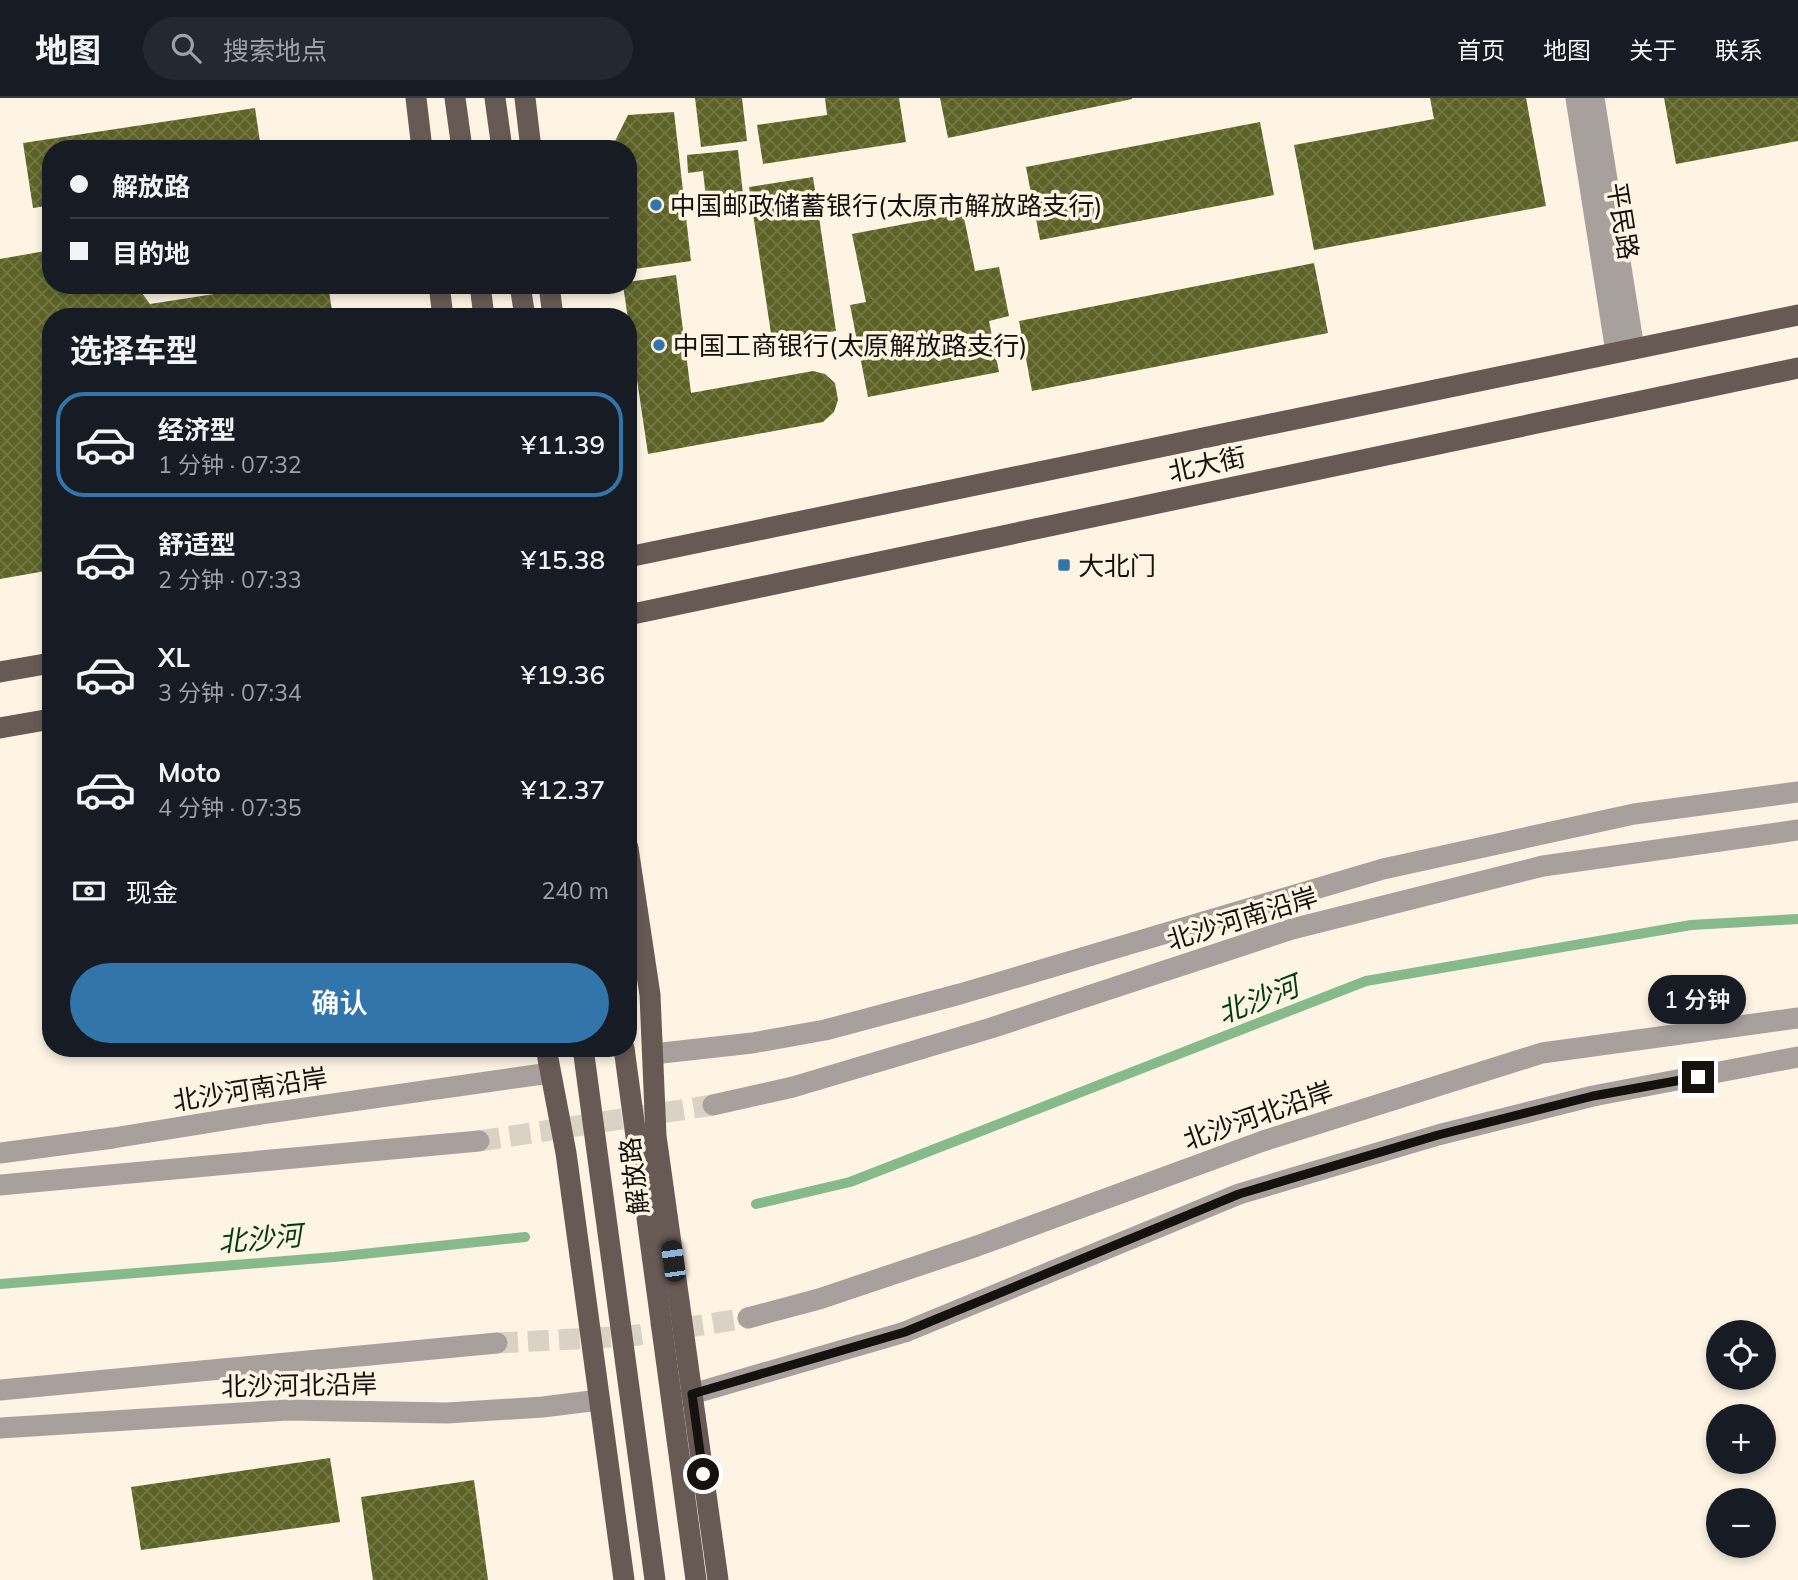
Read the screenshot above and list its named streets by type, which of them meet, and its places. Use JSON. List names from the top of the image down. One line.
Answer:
{"streets":{"main road":["北大街","解放路"],"street":["平民路","北沙河南沿岸","北沙河北沿岸"]},"water":["北沙河"],"places":{"other":["中国邮政储蓄银行(太原市解放路支行)","中国工商银行(太原解放路支行)"],"transit":["大北门"]},"page":{"header":"地图","search":"搜索地点","nav":["首页","地图","关于","联系"],"banner":["解放路","目的地"],"heading":"选择车型","list":[{"name":"经济型","note":"1 分钟 · 07:32","value":"¥11.39"},{"name":"舒适型","note":"2 分钟 · 07:33","value":"¥15.38"},{"name":"XL","note":"3 分钟 · 07:34","value":"¥19.36"},{"name":"Moto","note":"4 分钟 · 07:35","value":"¥12.37"}],"pay":["现金","240 m"],"buttons":"确认","bubble":"1 分钟","map_buttons":["+","−"]}}
